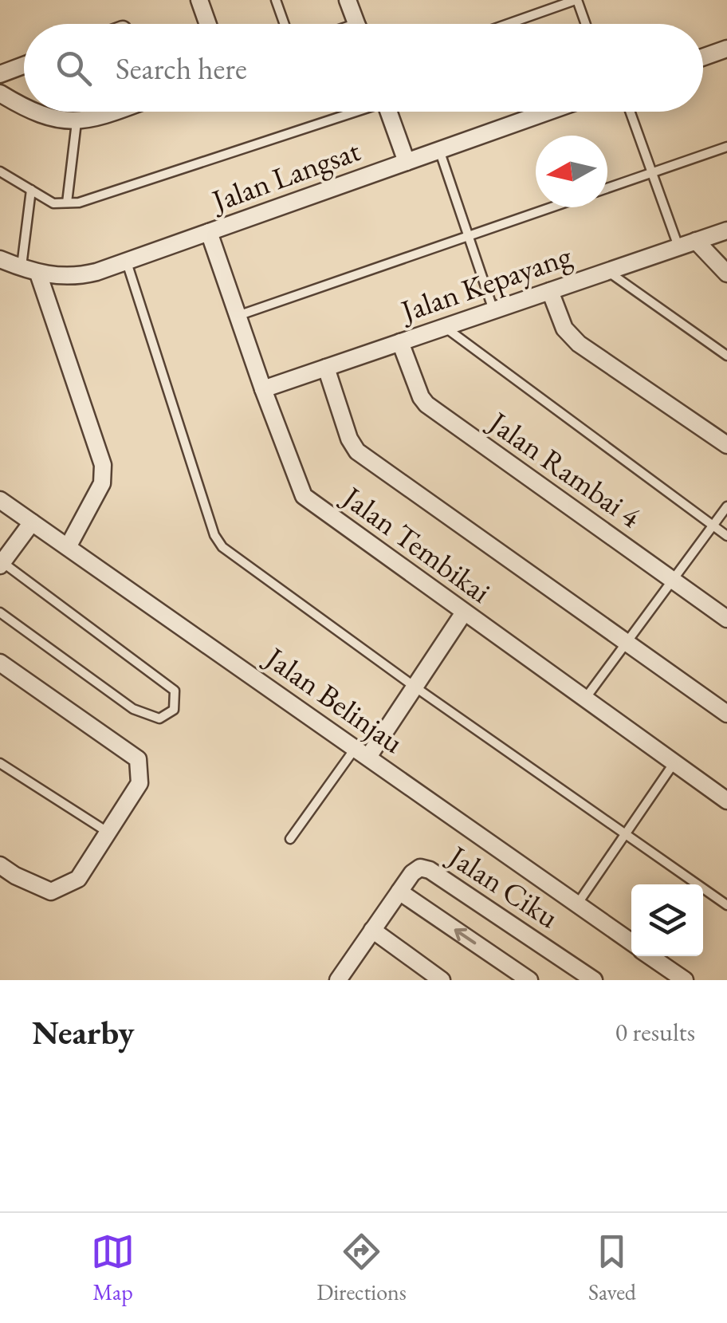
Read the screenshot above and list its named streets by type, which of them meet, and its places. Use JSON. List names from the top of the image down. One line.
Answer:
{"streets":{"street":["Jalan Langsat","Jalan Kepayang","Jalan Rambai 4","Jalan Tembikai","Jalan Belinjau","Jalan Ciku"]},"crossings":[["Jalan Langsat","Jalan Tembikai"],["Jalan Kepayang","Jalan Rambai 4"],["Jalan Kepayang","Jalan Tembikai"]],"north":"left","page":{"search":"Search here","heading":["Nearby","0 results"],"nav":["Map","Directions","Saved"]}}
